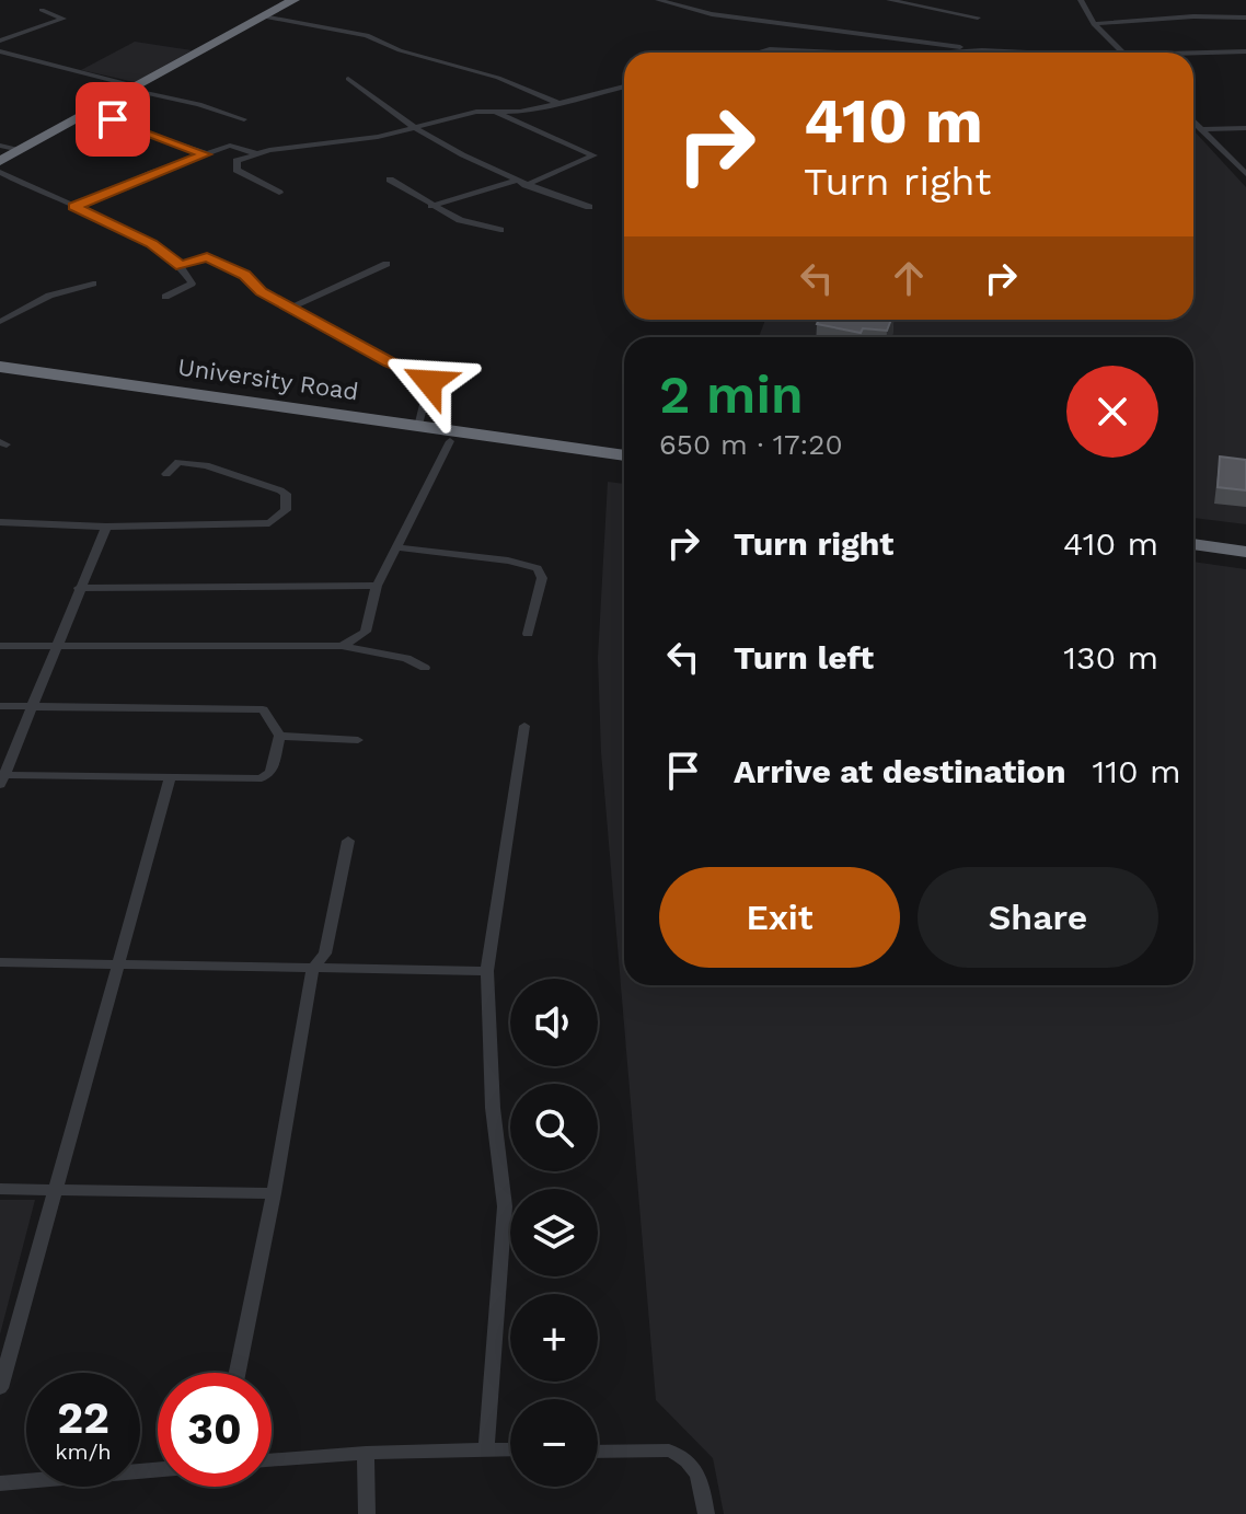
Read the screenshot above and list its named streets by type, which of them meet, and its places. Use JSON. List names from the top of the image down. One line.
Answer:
{"streets":{"highway":["University Road"]},"page":{"turn":["410 m","Turn right"],"heading":["2 min","650 m · 17:20"],"list":[{"name":"Turn right","value":"410 m"},{"name":"Turn left","value":"130 m"},{"name":"Arrive at destination","value":"110 m"}],"buttons":["Exit","Share"],"map_buttons":["+","−"],"speed":"22 km/h","limit":"30"}}
